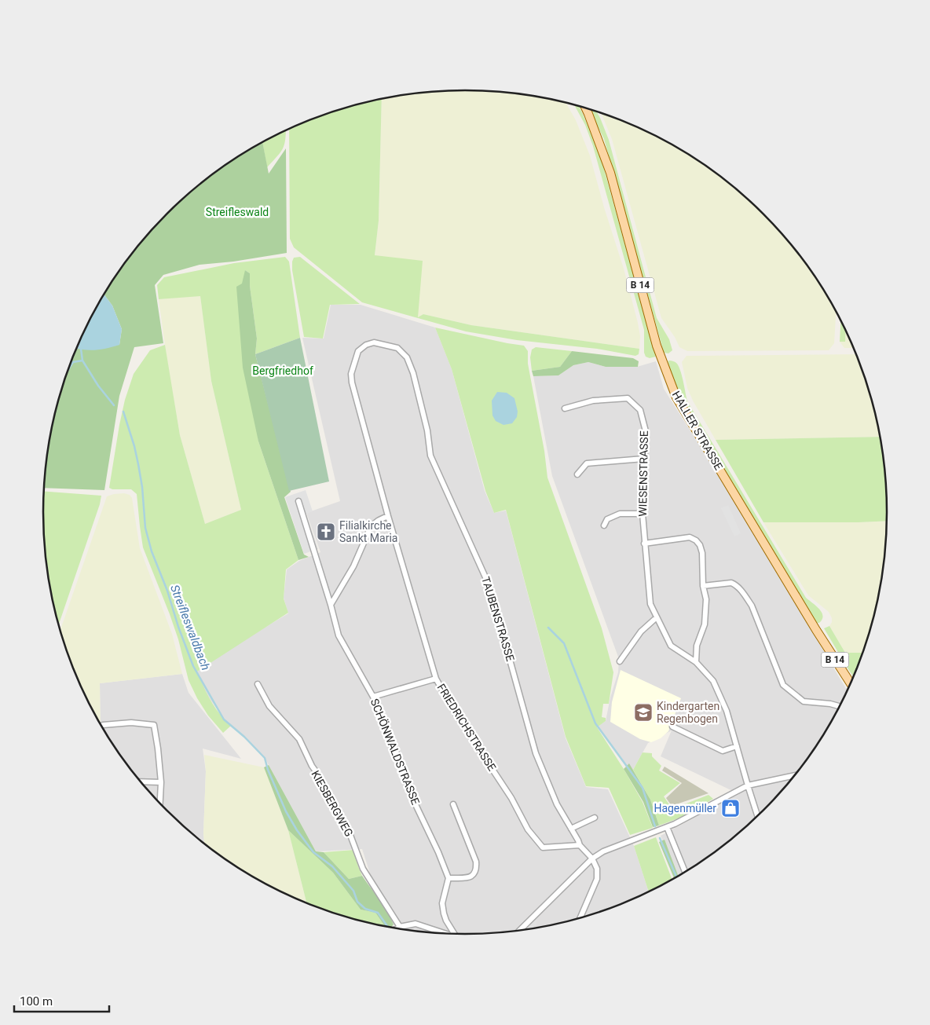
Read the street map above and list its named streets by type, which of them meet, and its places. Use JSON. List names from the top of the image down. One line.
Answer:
{"streets":{"main road":["B 14","HALLER STRASSE"],"street":["WIESENSTRASSE","TAUBENSTRASSE","FRIEDRICHSTRASSE","SCHÖNWALDSTRASSE","KIESBERGWEG"]},"crossings":[["TAUBENSTRASSE","FRIEDRICHSTRASSE"]],"water":["Streifleswaldbach"],"parks":["Streifleswald","Bergfriedhof"],"places":{"church":["Filialkirche Sankt Maria"],"school or university":["Kindergarten Regenbogen"],"shop":["Hagenmüller"]},"scale_bar":"100 m"}
